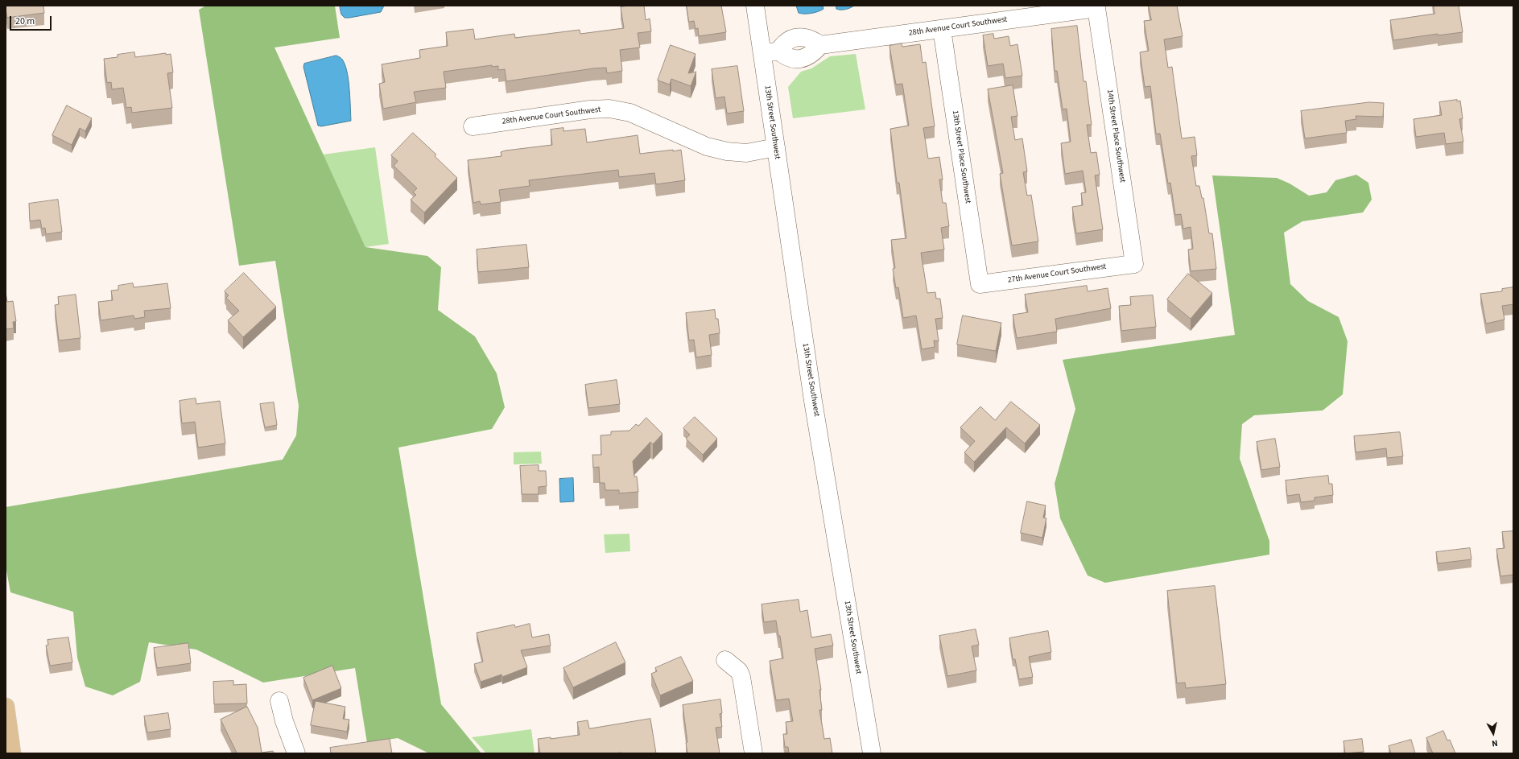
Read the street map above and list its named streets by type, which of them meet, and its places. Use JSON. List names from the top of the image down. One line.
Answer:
{"streets":{"street":["28th Avenue Court Southwest","13th Street Southwest","14th Street Place Southwest","13th Street Place Southwest","27th Avenue Court Southwest"]},"crossings":[["28th Avenue Court Southwest","13th Street Southwest"],["28th Avenue Court Southwest","14th Street Place Southwest"],["28th Avenue Court Southwest","13th Street Place Southwest"],["14th Street Place Southwest","27th Avenue Court Southwest"],["13th Street Place Southwest","27th Avenue Court Southwest"]],"scale_bar":"20 m","north":"bottom"}
